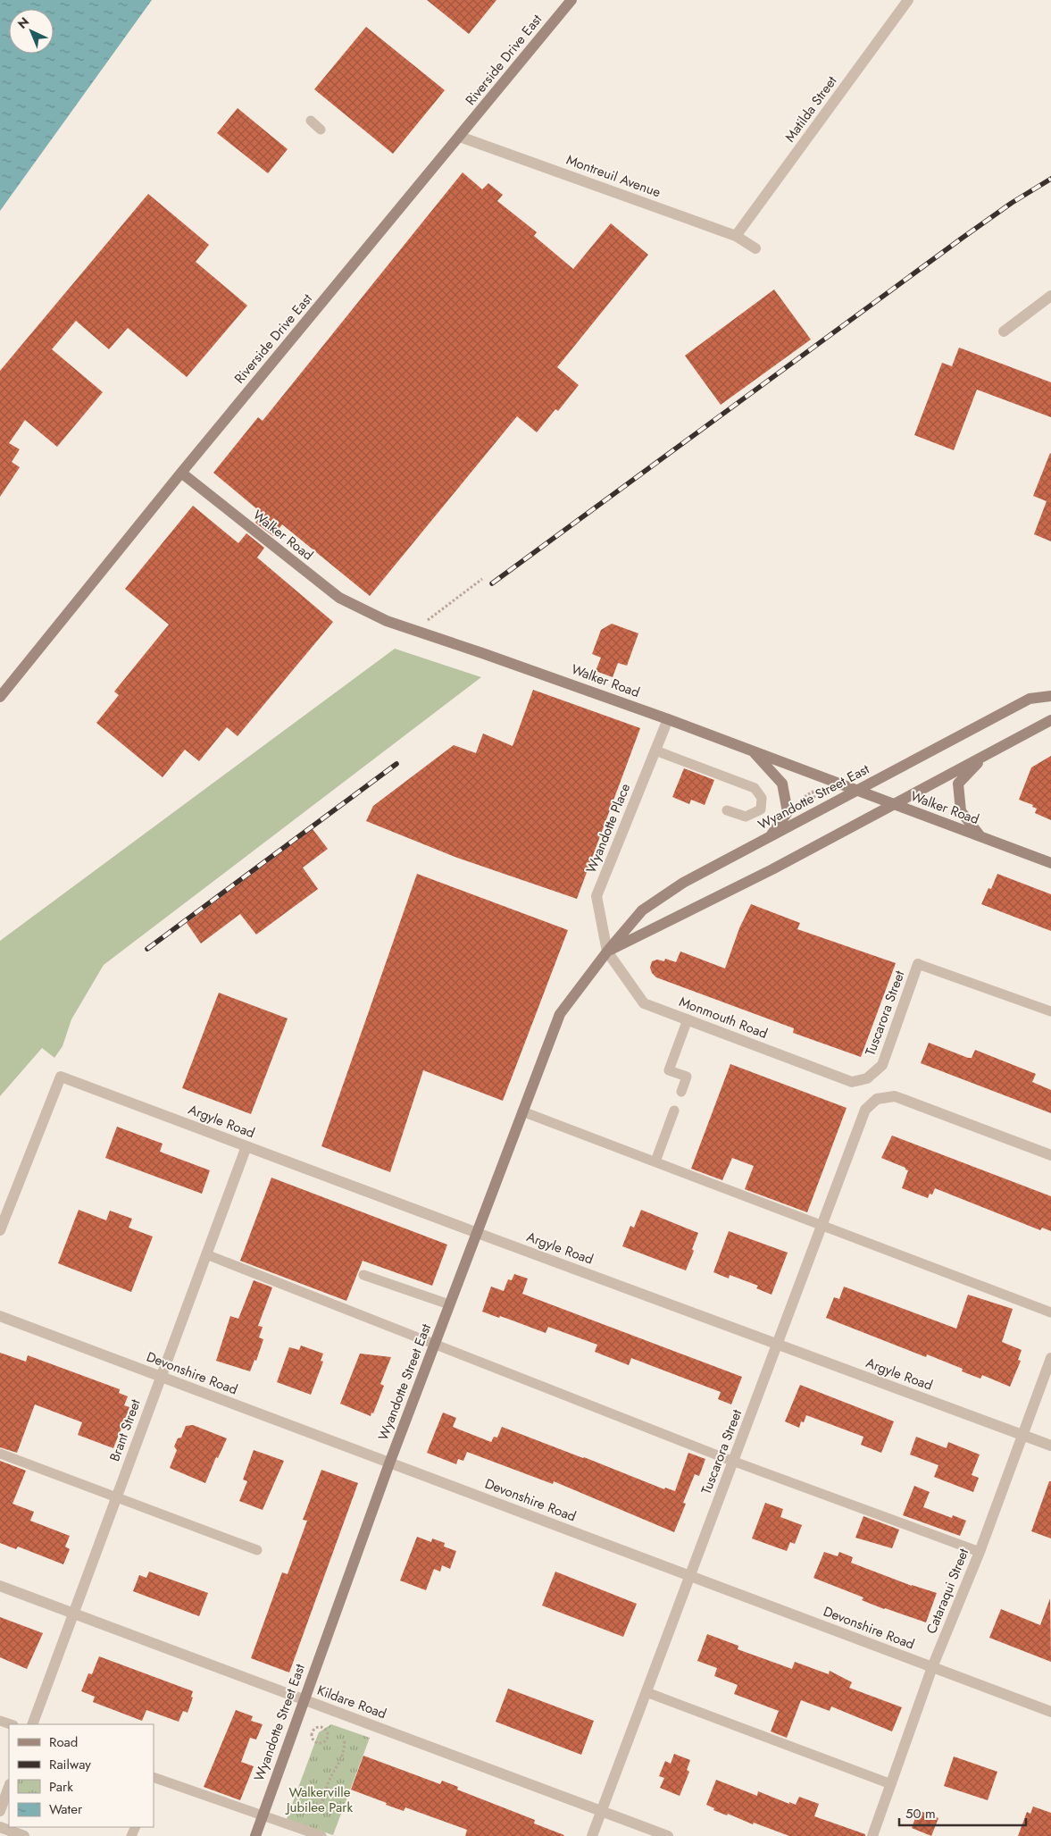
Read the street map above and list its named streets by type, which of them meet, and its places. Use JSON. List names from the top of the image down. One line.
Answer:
{"streets":{"main road":["Riverside Drive East","Walker Road","Wyandotte Street East"],"street":["Matilda Street","Montreuil Avenue","Wyandotte Place","Tuscarora Street","Monmouth Road","Argyle Road","Devonshire Road","Brant Street","Cataraqui Street","Kildare Road"]},"crossings":[["Riverside Drive East","Montreuil Avenue"],["Riverside Drive East","Walker Road"],["Matilda Street","Montreuil Avenue"],["Walker Road","Wyandotte Street East"],["Walker Road","Wyandotte Place"],["Wyandotte Street East","Wyandotte Place"],["Wyandotte Street East","Monmouth Road"],["Wyandotte Street East","Argyle Road"],["Wyandotte Street East","Devonshire Road"],["Wyandotte Street East","Kildare Road"],["Wyandotte Place","Monmouth Road"],["Tuscarora Street","Monmouth Road"],["Tuscarora Street","Argyle Road"],["Tuscarora Street","Devonshire Road"],["Tuscarora Street","Kildare Road"],["Argyle Road","Brant Street"],["Argyle Road","Cataraqui Street"],["Devonshire Road","Brant Street"],["Devonshire Road","Cataraqui Street"],["Brant Street","Kildare Road"]],"parks":["Walkerville Jubilee Park"],"legend":["Road","Railway","Park","Water"],"scale_bar":"50 m","north":"top left"}
